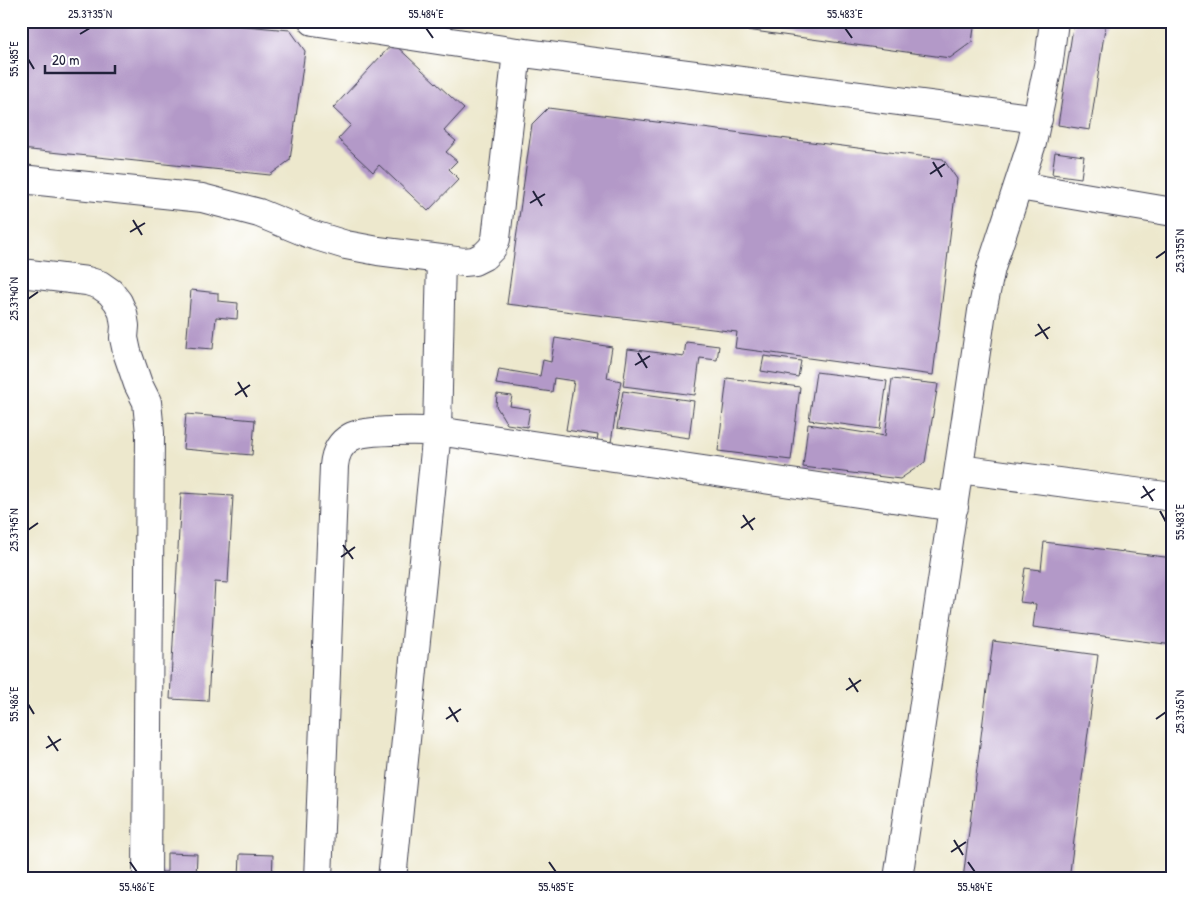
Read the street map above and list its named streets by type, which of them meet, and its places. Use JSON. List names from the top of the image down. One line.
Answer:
{"scale_bar":"20 m","coordinates":["25.3735°N","55.484°E","55.483°E","55.485°E","25.3755°N","25.3740°N","25.3745°N","55.486°E","25.3765°N"]}
